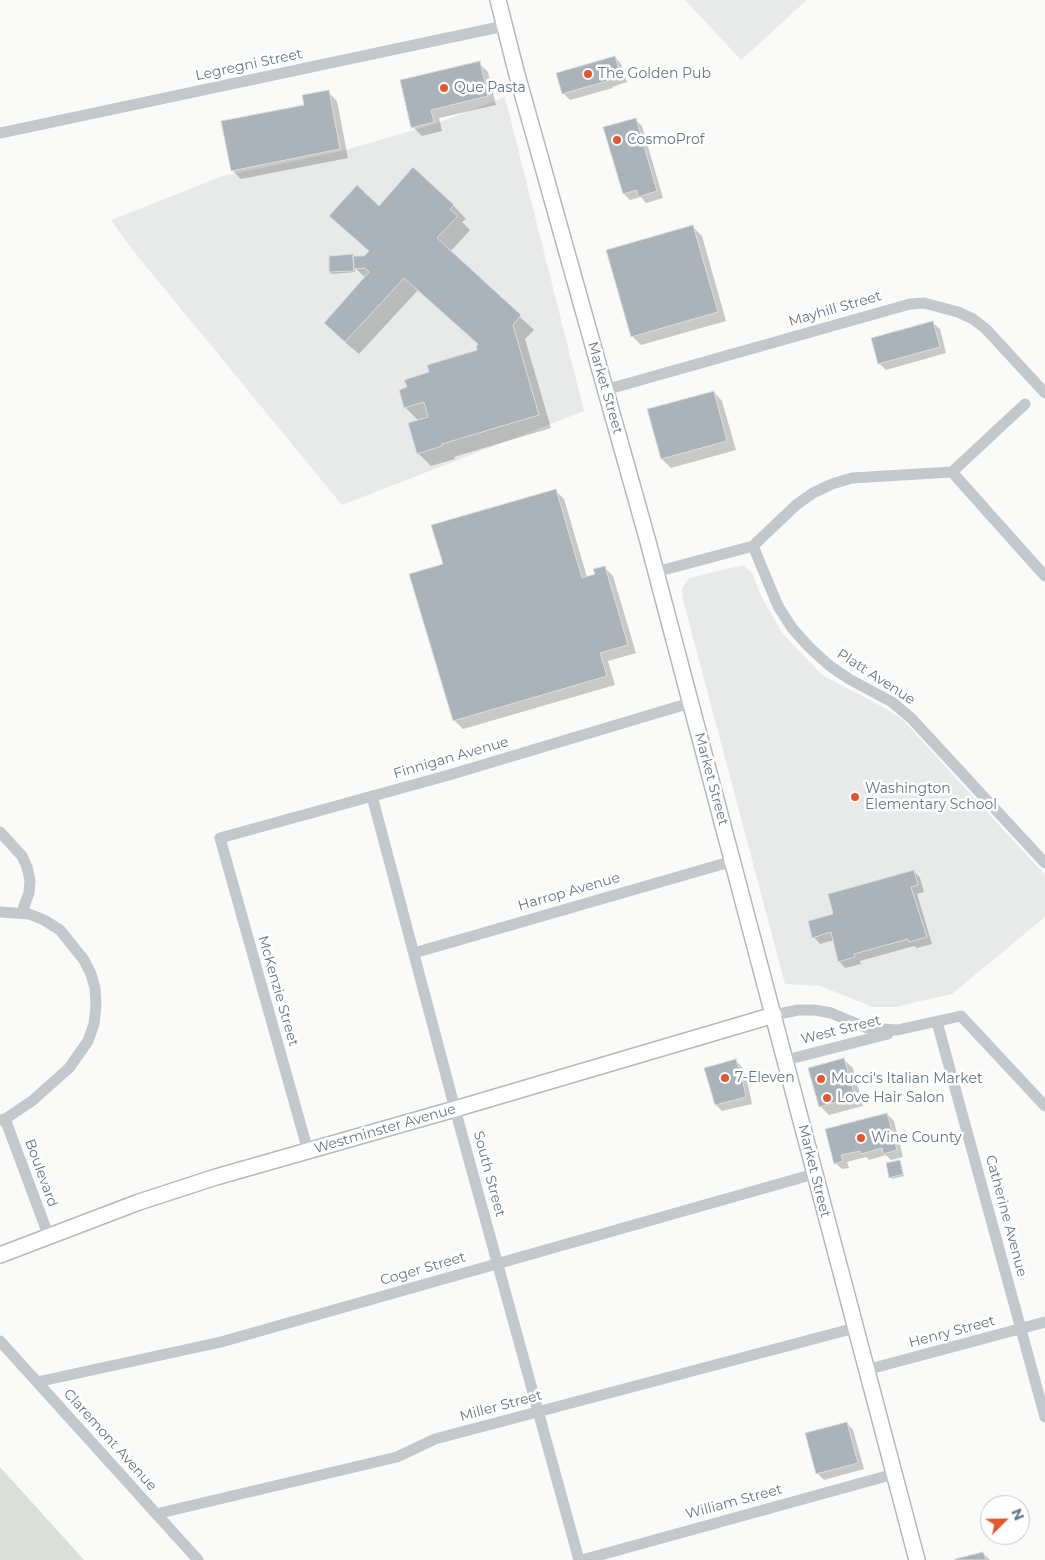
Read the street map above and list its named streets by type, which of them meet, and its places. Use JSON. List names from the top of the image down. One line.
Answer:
{"streets":{"main road":["Market Street","Westminster Avenue"],"street":["Legregni Street","Mayhill Street","Platt Avenue","Finnigan Avenue","Harrop Avenue","McKenzie Street","West Street","Boulevard","South Street","Catherine Avenue","Coger Street","Henry Street","Miller Street","Claremont Avenue","William Street"]},"crossings":[["Legregni Street","Market Street"],["Mayhill Street","Market Street"],["Market Street","Finnigan Avenue"],["Market Street","Harrop Avenue"],["Market Street","West Street"],["Market Street","Westminster Avenue"],["Market Street","Coger Street"],["Market Street","Henry Street"],["Market Street","Miller Street"],["Market Street","William Street"],["Finnigan Avenue","McKenzie Street"],["Finnigan Avenue","South Street"],["Harrop Avenue","South Street"],["McKenzie Street","Westminster Avenue"],["West Street","Westminster Avenue"],["West Street","Catherine Avenue"],["Westminster Avenue","Boulevard"],["Westminster Avenue","South Street"],["South Street","Coger Street"],["South Street","Miller Street"],["South Street","William Street"],["Catherine Avenue","Henry Street"],["Coger Street","Claremont Avenue"],["Miller Street","Claremont Avenue"]],"places":["The Golden Pub","Que Pasta","CosmoProf","Washington Elementary School","7-Eleven","Mucci's Italian Market","Love Hair Salon","Wine County"],"north":"top right"}
